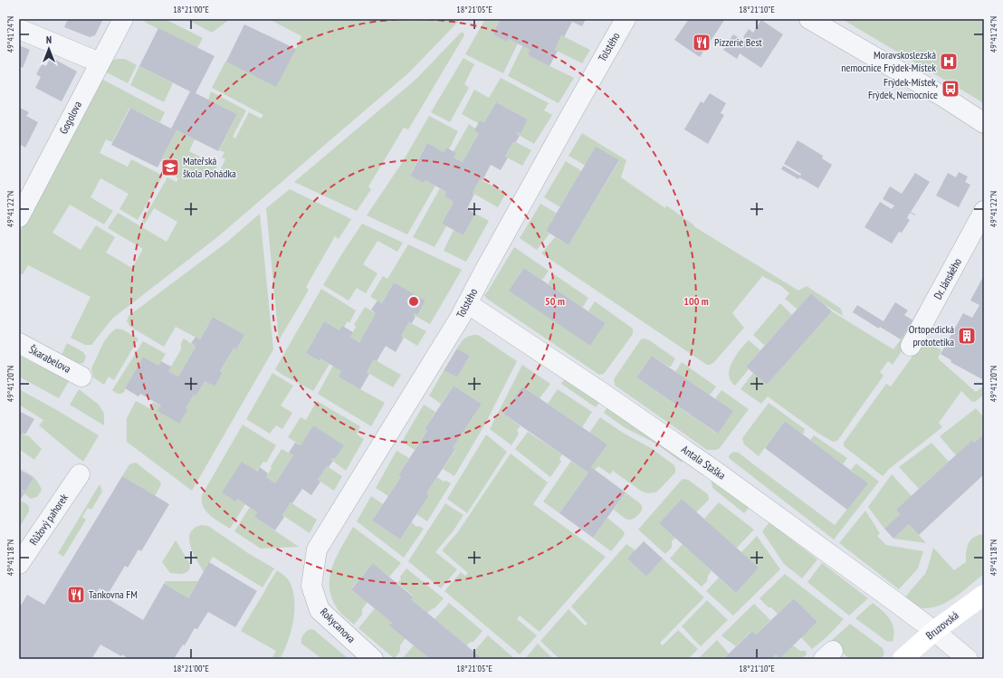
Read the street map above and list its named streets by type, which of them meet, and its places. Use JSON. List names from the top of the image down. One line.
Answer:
{"streets":{"main road":["Bruzovská"],"street":["Tolstého","Gogolova","Dr. Jánského","Škarabelova","Antala Staška","Růžový pahorek","Rokycanova"]},"crossings":[["Tolstého","Antala Staška"],["Tolstého","Rokycanova"],["Antala Staška","Bruzovská"]],"places":{"restaurant":["Pizzerie Best","Tankovna FM"],"hospital":["Moravskoslezská nemocnice Frýdek-Místek"],"bus stop":["Frýdek-Místek, Frýdek, Nemocnice"],"school or university":["Mateřská škola Pohádka"],"building":["Ortopedická prototetika"]},"north":"top","coordinates":["18°21'00\"E","18°21'05\"E","18°21'10\"E","49°41'24\"N","49°41'22\"N","49°41'20\"N","49°41'18\"N"],"rings":["50 m","100 m"]}
